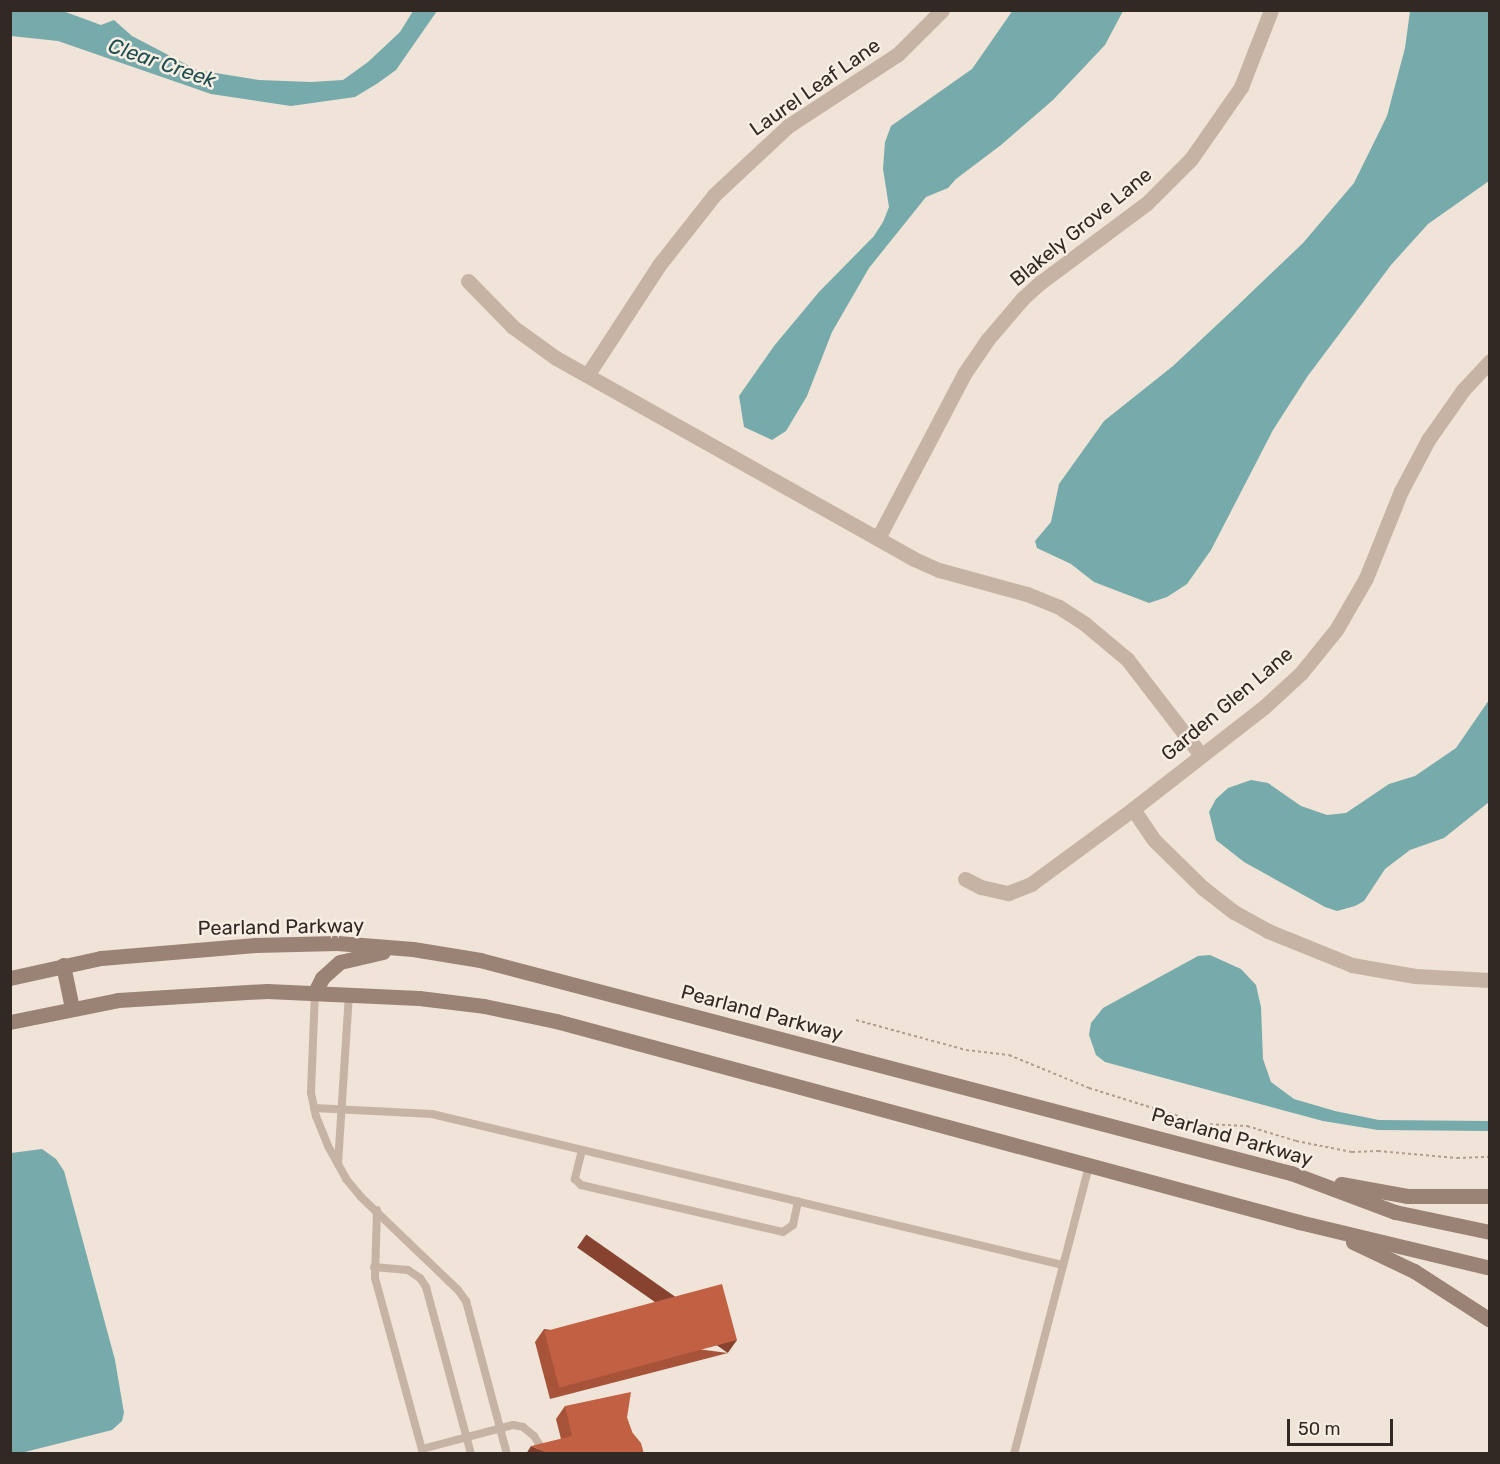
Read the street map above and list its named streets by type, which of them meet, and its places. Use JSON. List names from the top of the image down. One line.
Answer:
{"streets":{"main road":["Pearland Parkway"],"street":["Laurel Leaf Lane","Blakely Grove Lane","Garden Glen Lane"]},"water":["Clear Creek"],"scale_bar":"50 m"}
